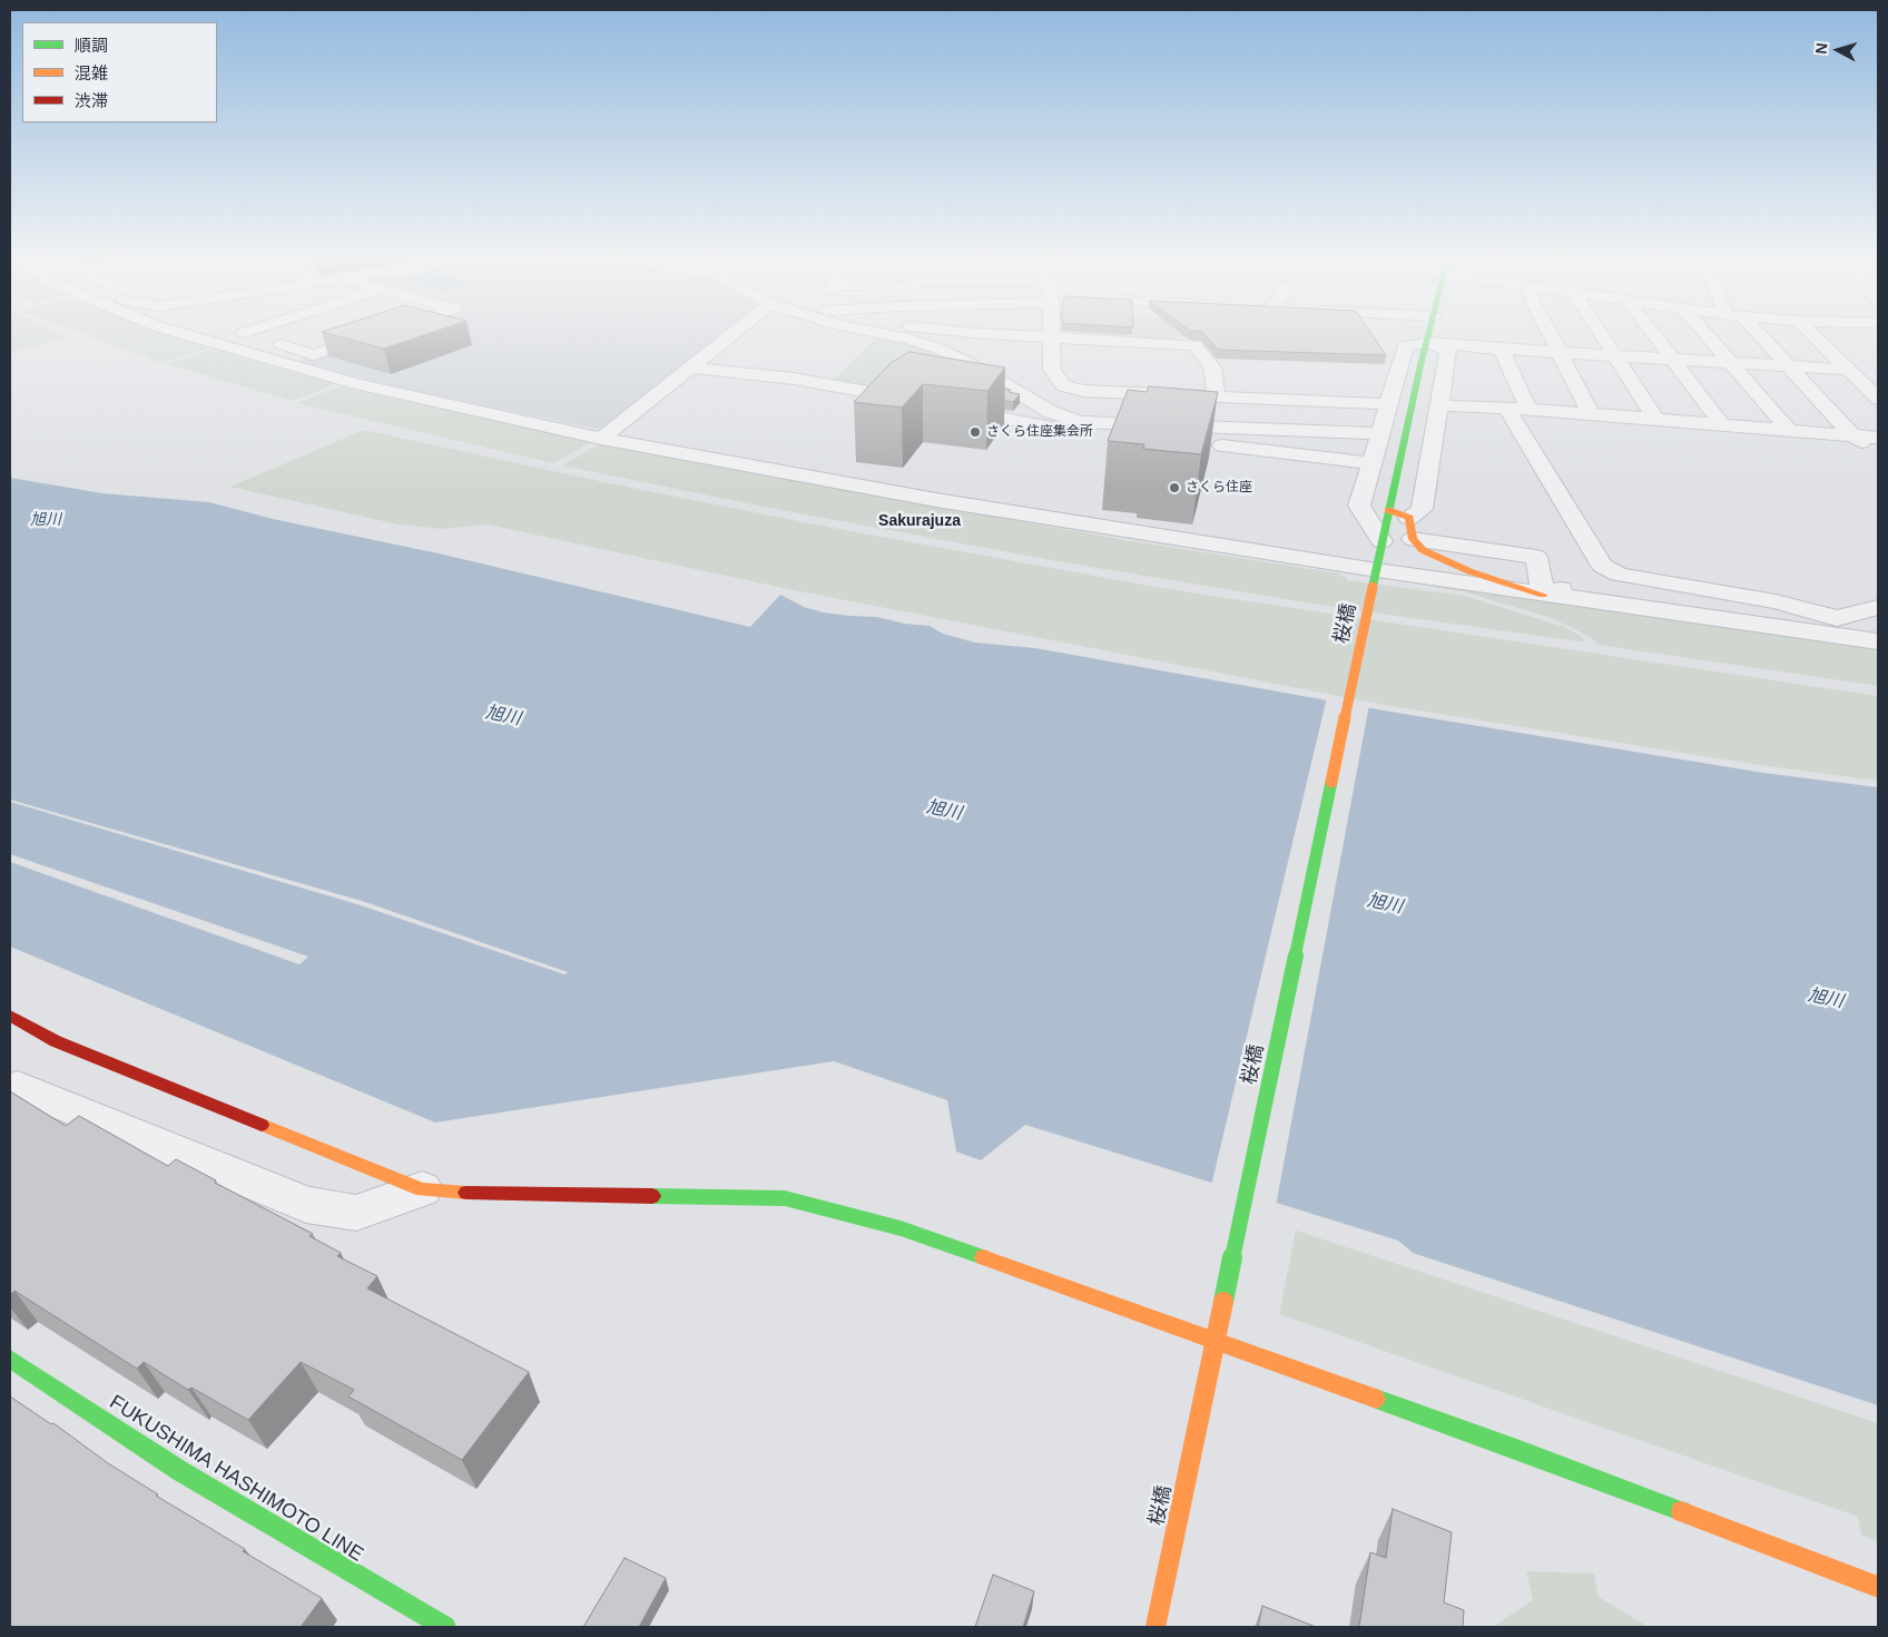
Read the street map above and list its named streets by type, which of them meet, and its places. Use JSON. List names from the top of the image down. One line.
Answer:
{"streets":{"street":["桜橋","FUKUSHIMA HASHIMOTO LINE"]},"districts":["Sakurajuza"],"water":["旭川"],"places":["さくら住座集会所","さくら住座"],"legend":["順調","混雑","渋滞"],"north":"left"}
